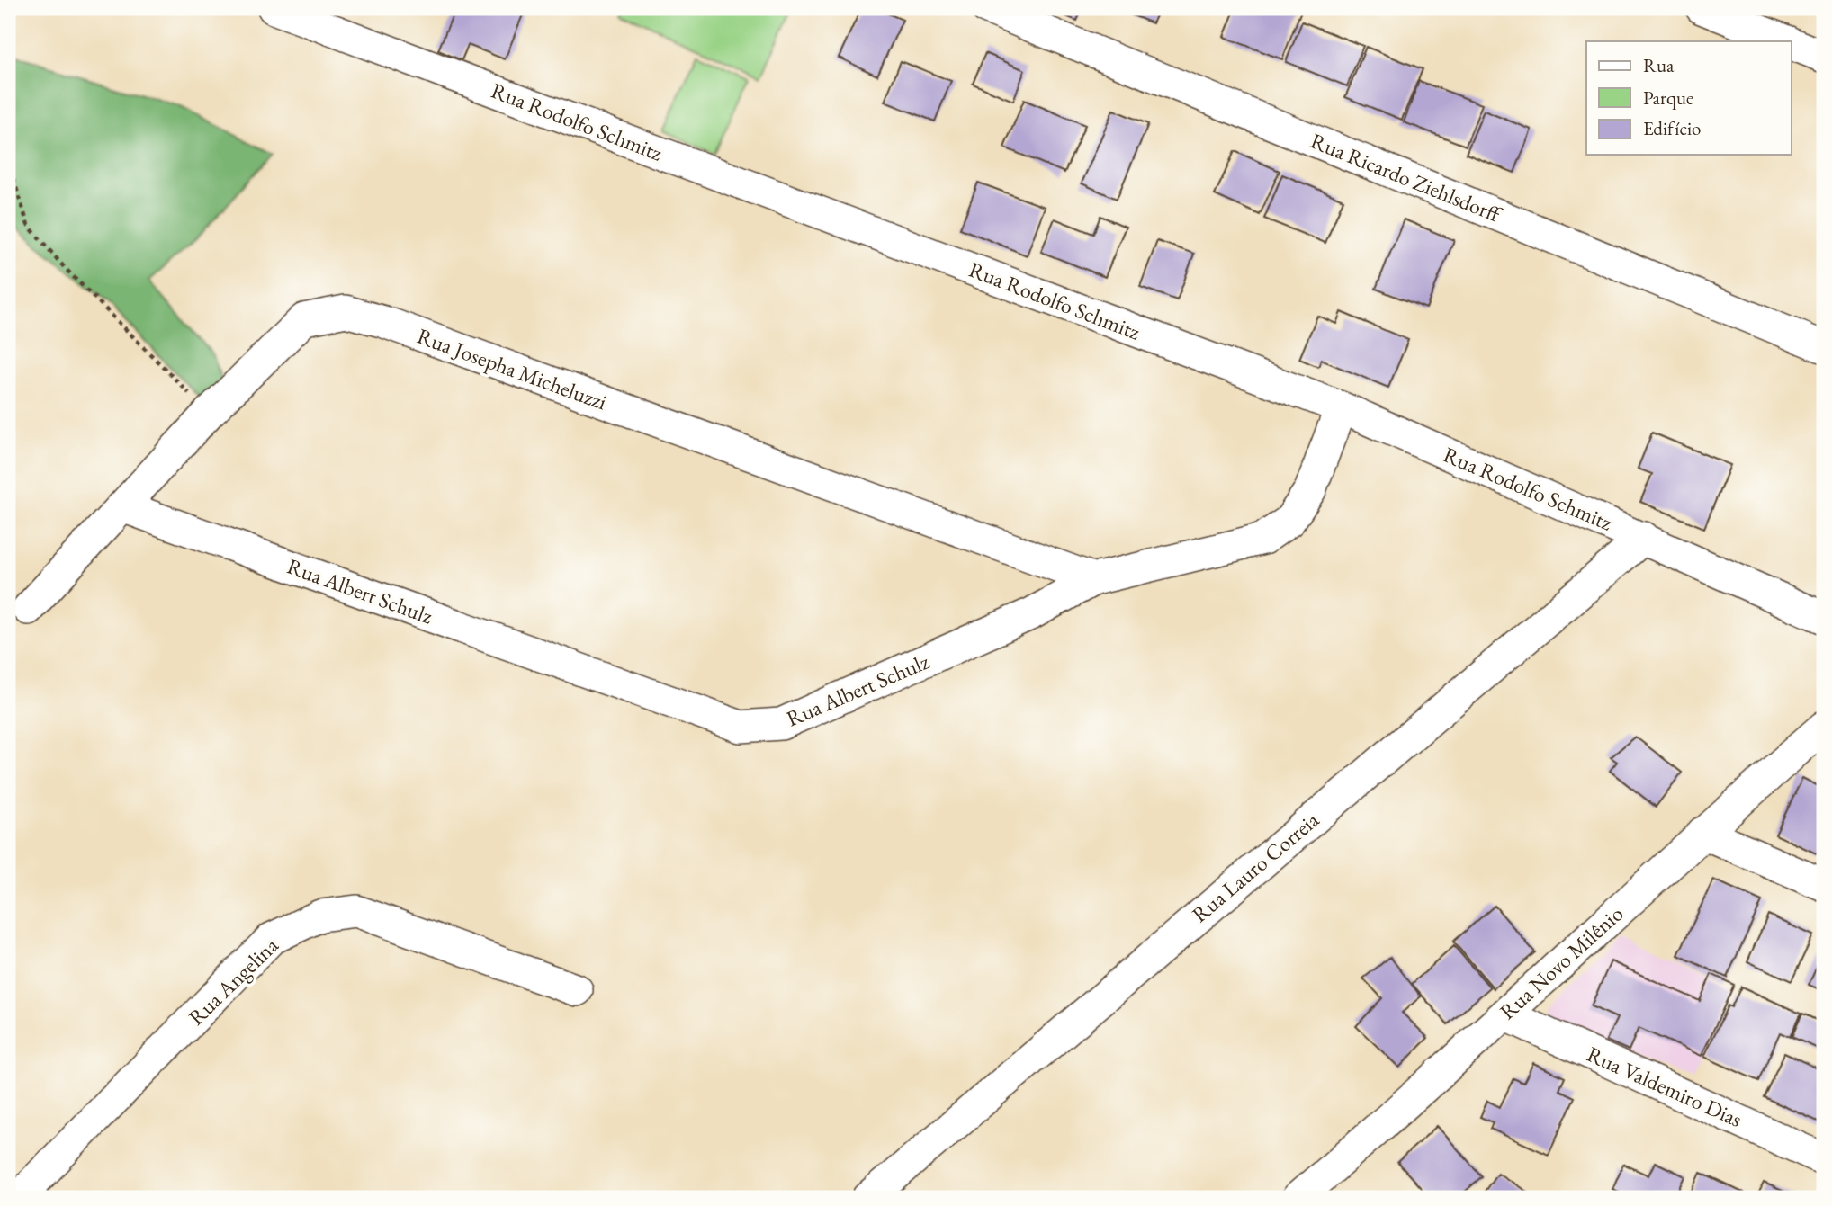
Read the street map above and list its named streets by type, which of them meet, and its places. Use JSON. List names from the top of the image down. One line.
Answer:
{"streets":{"street":["Rua Rodolfo Schmitz","Rua Ricardo Ziehlsdorff","Rua Josepha Micheluzzi","Rua Albert Schulz","Rua Lauro Correia","Rua Novo Milênio","Rua Angelina","Rua Valdemiro Dias"]},"crossings":[["Rua Rodolfo Schmitz","Rua Albert Schulz"],["Rua Rodolfo Schmitz","Rua Lauro Correia"],["Rua Josepha Micheluzzi","Rua Albert Schulz"],["Rua Novo Milênio","Rua Valdemiro Dias"]],"legend":["Rua","Parque","Edifício"]}
